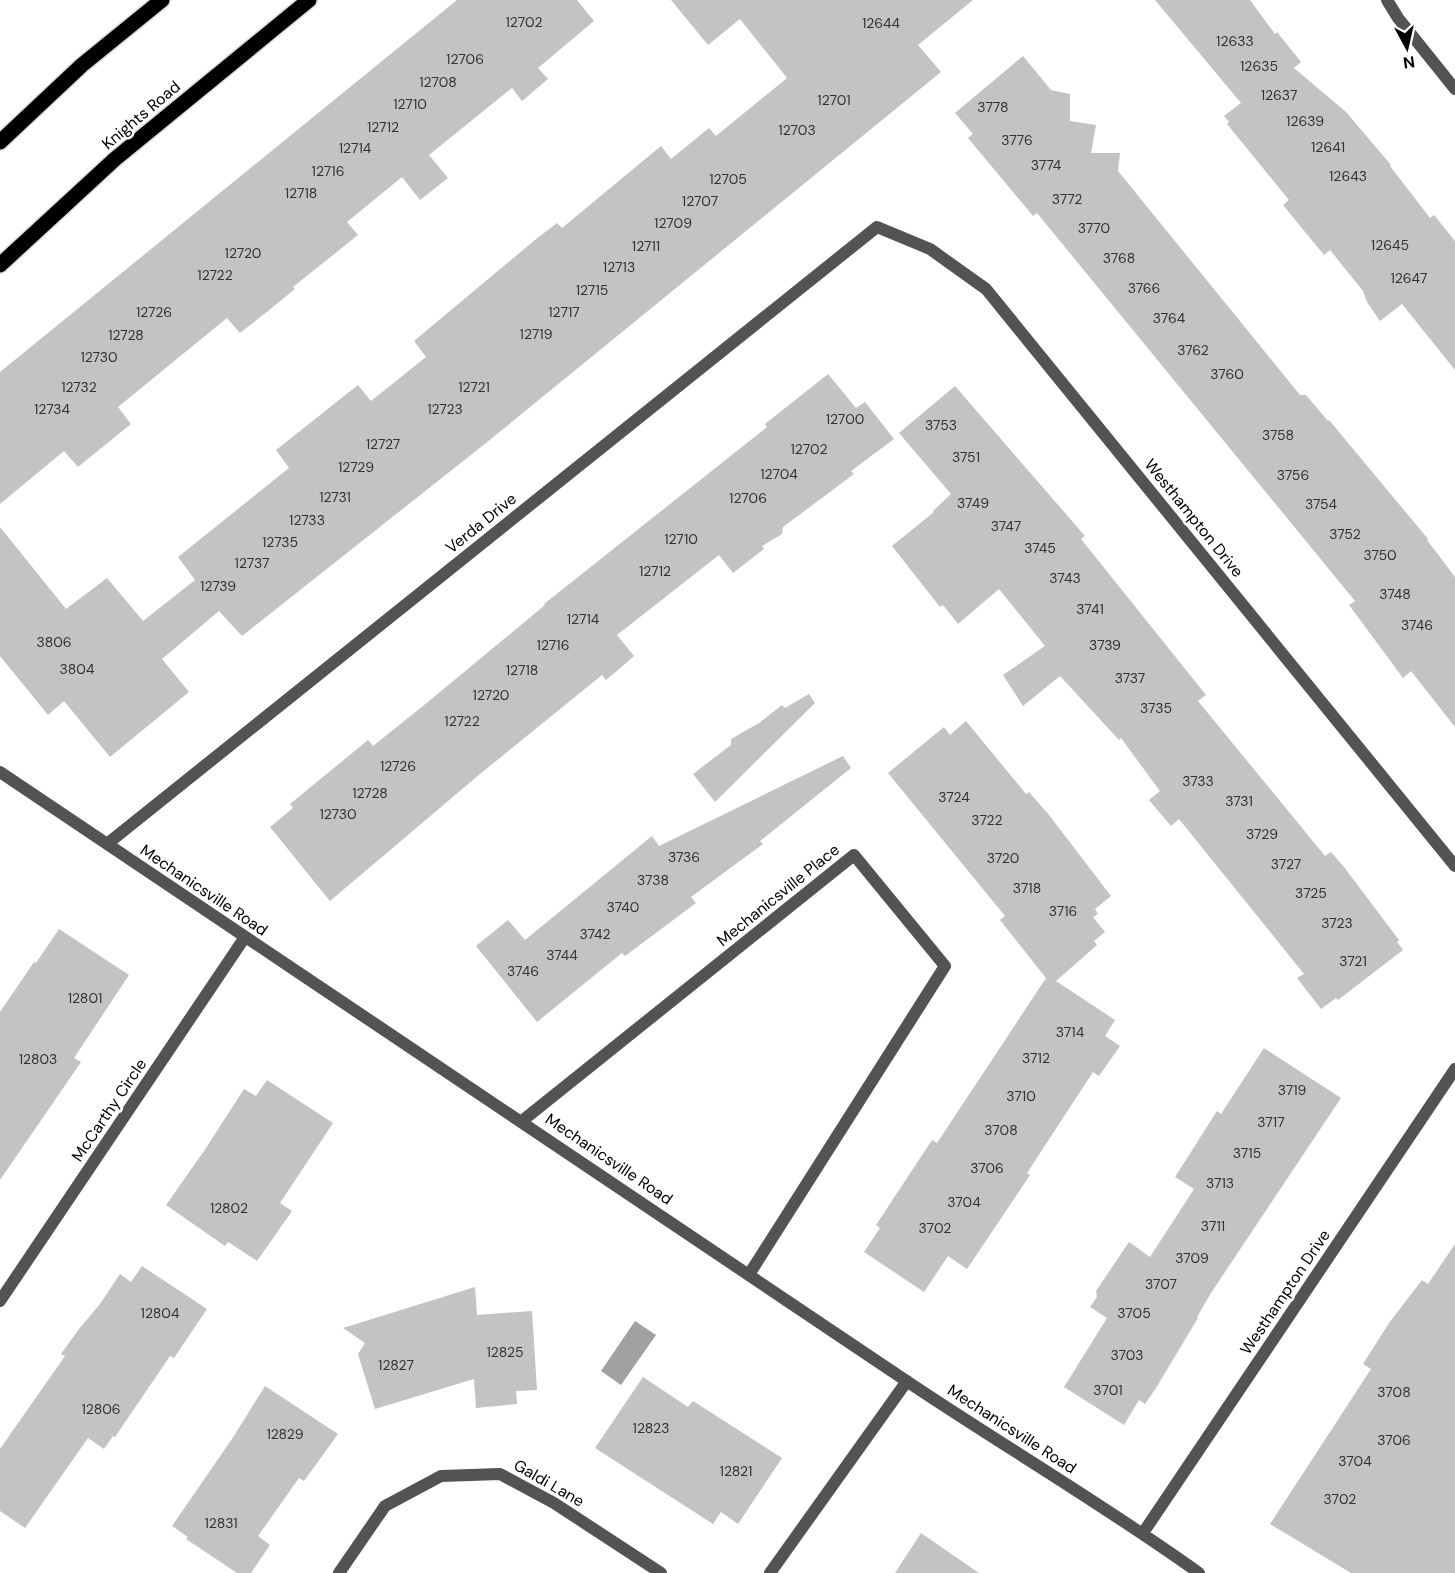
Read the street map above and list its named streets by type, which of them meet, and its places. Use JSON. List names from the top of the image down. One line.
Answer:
{"streets":{"main road":["Knights Road"],"street":["Westhampton Drive","Verda Drive","Mechanicsville Road","Mechanicsville Place","McCarthy Circle","Galdi Lane"]},"crossings":[["Westhampton Drive","Verda Drive"],["Westhampton Drive","Mechanicsville Road"],["Verda Drive","Mechanicsville Road"],["Mechanicsville Road","Mechanicsville Place"],["Mechanicsville Road","McCarthy Circle"]],"house_numbers":["12702","12644","12633","12706","12635","12708","12637","12701","12710","3778","12639","12712","12703","3776","12641","12714","3774","12716","12643","12705","12718","3772","12707","12709","3770","12645","12711","12720","3768","12713","12722","12647","3766","12715","12726","12717","3764","12719","12728","3762","12730","3760","12732","12721","12734","12723","12700","3753","3758","12727","12702","3751","12729","12704","3756","12731","12706","3749","3754","12733","3747","3752","12710","12735","3745","3750","12737","12712","3743","12739","3748","3741","12714","3746","3806","12716","3739","3804","12718","3737","12720","3735","12722","12726","3733","12728","3724","3731","12730","3722","3729","3736","3720","3727","3738","3718","3725","3740","3716","3723","3742","3744","3721","3746","12801","3714","3712","12803","3719","3710","3717","3708","3715","3706","3713","3704","12802","3711","3702","3709","3707","12804","3705","12825","3703","12827","3701","3708","12806","12823","12829","3706","3704","12821","3702","12831"],"north":"bottom"}
